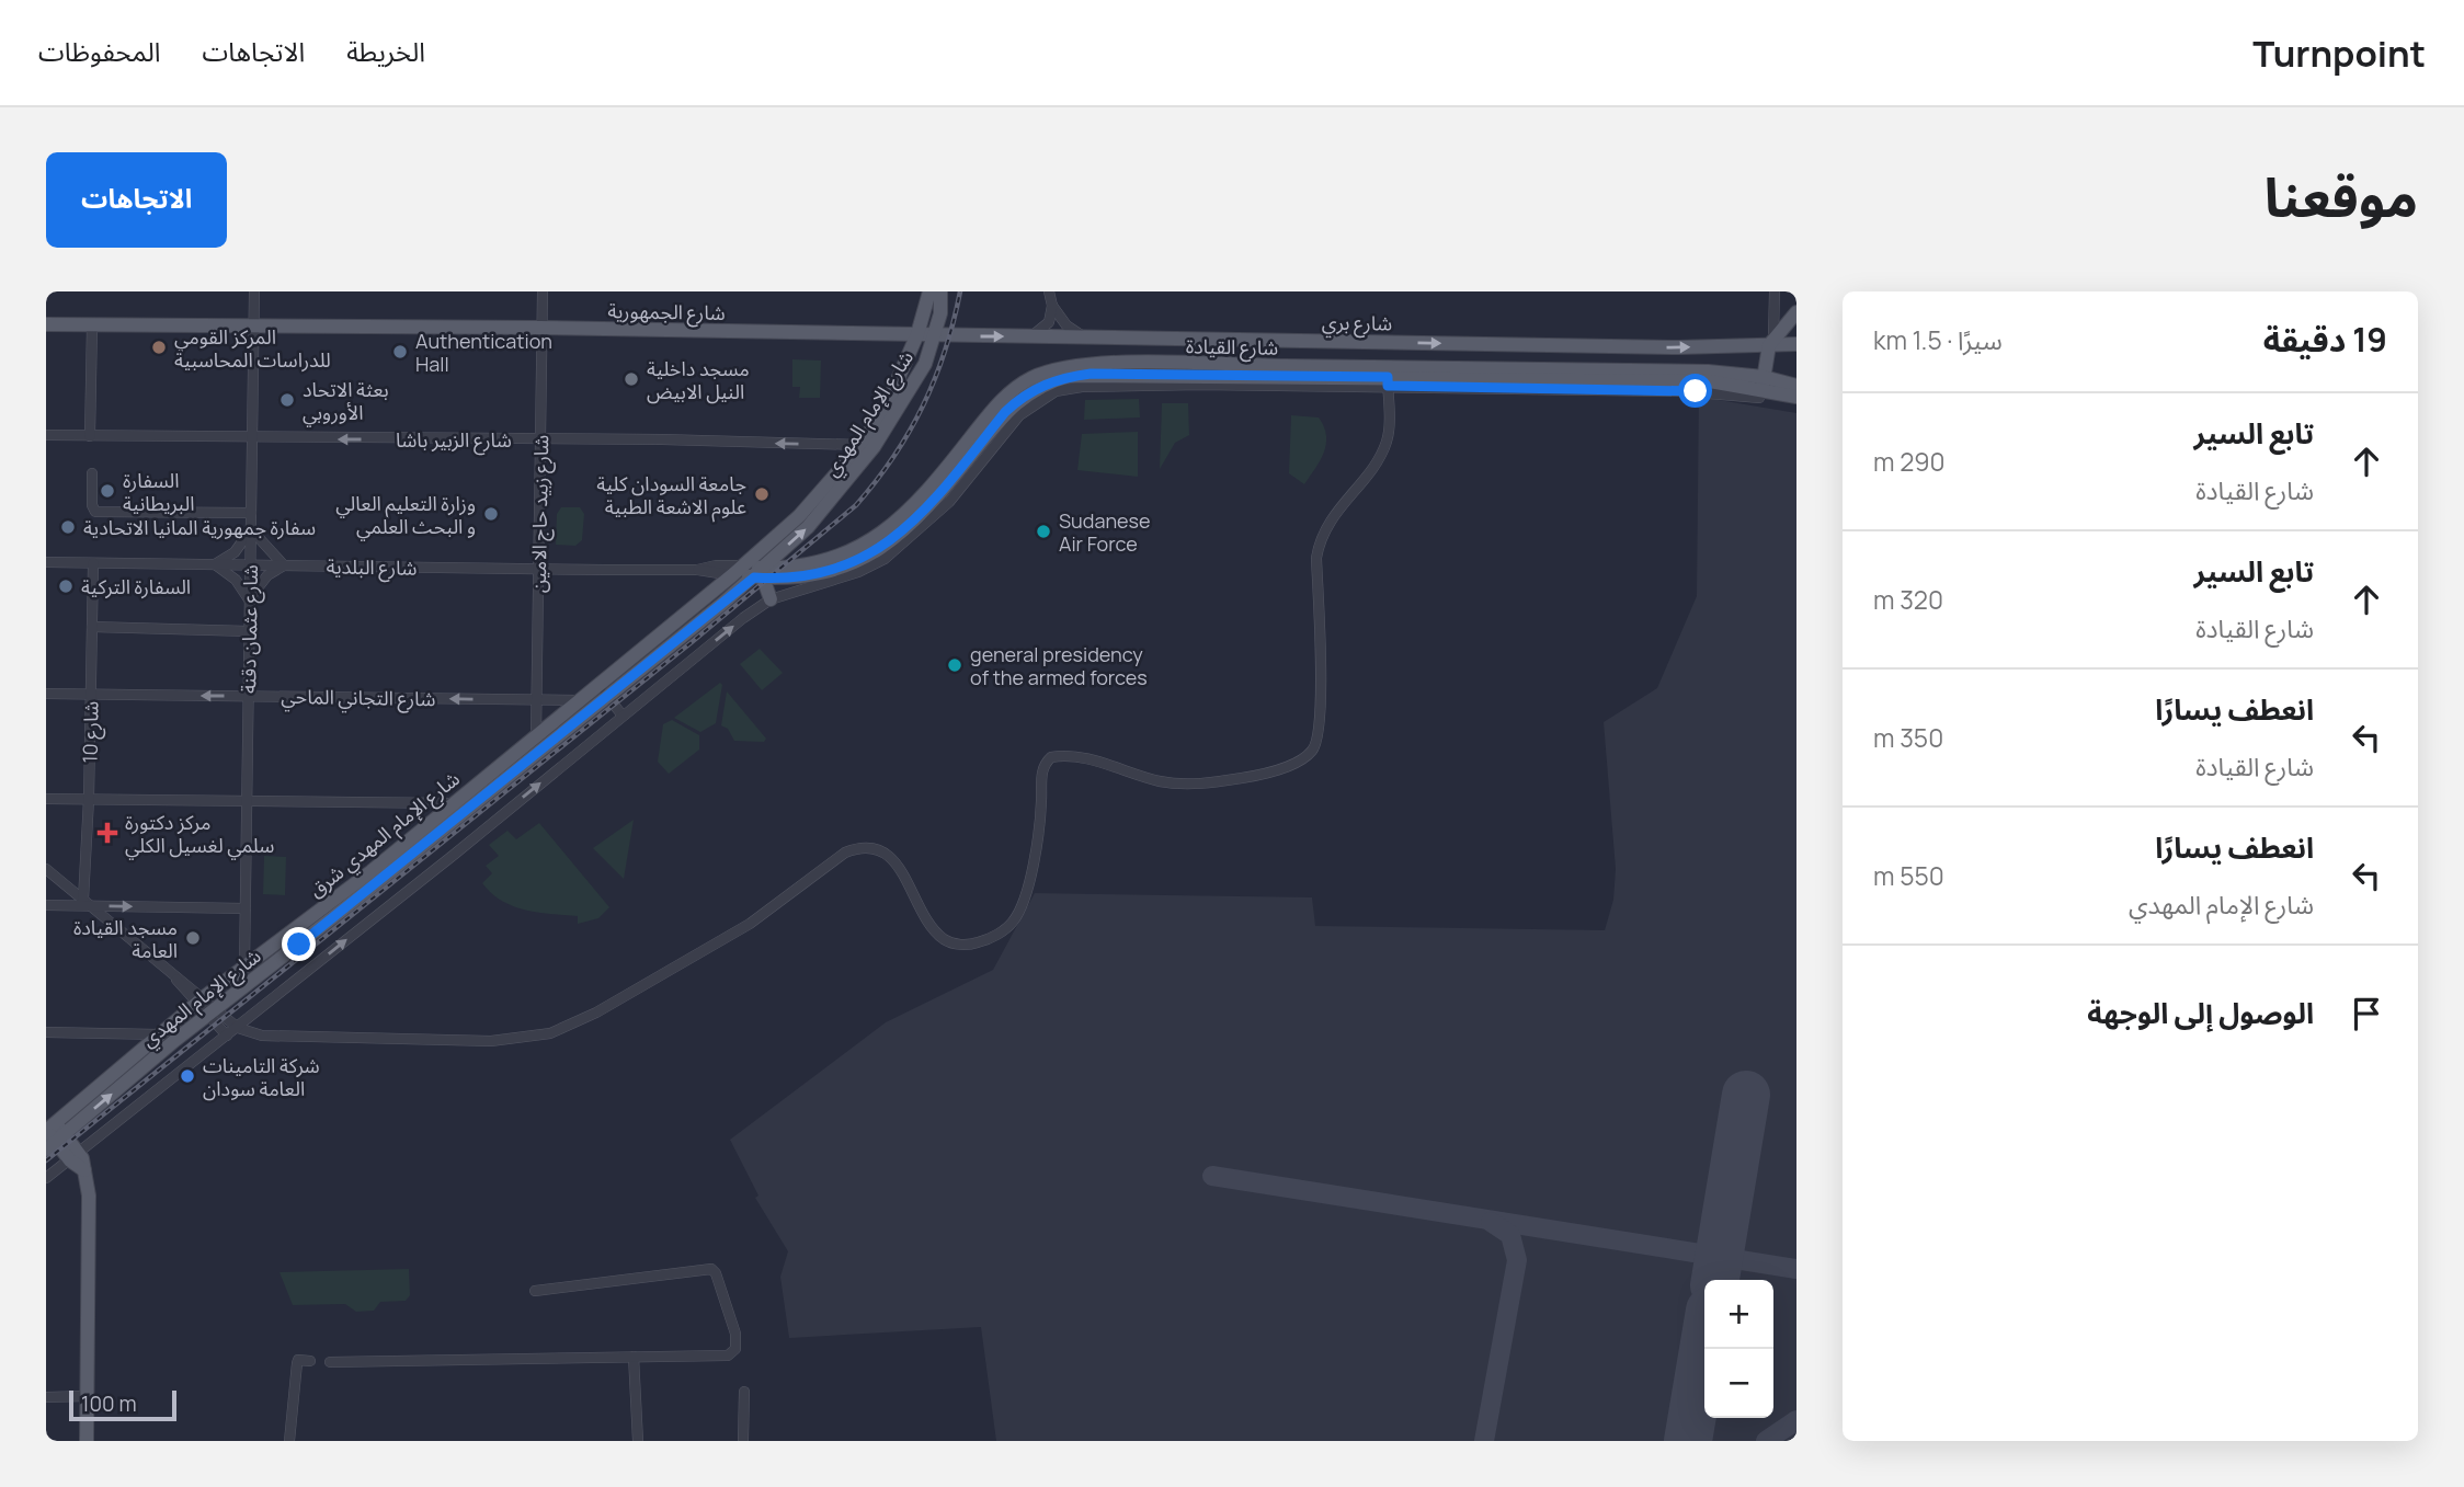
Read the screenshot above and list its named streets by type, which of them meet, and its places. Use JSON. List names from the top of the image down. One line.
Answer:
{"streets":{"main road":["شارع الجمهورية","شارع بري","شارع القيادة","شارع الإمام المهدي","شارع الإمام المهدي شرق"],"street":["شارع الزبير باشا","شارع زبيد حاج الامين","شارع البلدية","شارع عثمان دقنة","شارع التجاني الماحي","شارع 10"]},"crossings":[["شارع الجمهورية","شارع بري"],["شارع الجمهورية","شارع الإمام المهدي"],["شارع الجمهورية","شارع زبيد حاج الامين"],["شارع الجمهورية","شارع عثمان دقنة"],["شارع بري","شارع الإمام المهدي"],["شارع القيادة","شارع الإمام المهدي"],["شارع القيادة","شارع البلدية"],["شارع القيادة","شارع الإمام المهدي شرق"],["شارع الإمام المهدي","شارع الزبير باشا"],["شارع الإمام المهدي","شارع البلدية"],["شارع الإمام المهدي","شارع الإمام المهدي شرق"],["شارع الزبير باشا","شارع زبيد حاج الامين"],["شارع الزبير باشا","شارع عثمان دقنة"],["شارع زبيد حاج الامين","شارع البلدية"],["شارع زبيد حاج الامين","شارع التجاني الماحي"],["شارع زبيد حاج الامين","شارع الإمام المهدي شرق"],["شارع البلدية","شارع عثمان دقنة"],["شارع البلدية","شارع 10"],["شارع البلدية","شارع الإمام المهدي شرق"],["شارع عثمان دقنة","شارع التجاني الماحي"],["شارع عثمان دقنة","شارع الإمام المهدي شرق"],["شارع التجاني الماحي","شارع 10"],["شارع التجاني الماحي","شارع الإمام المهدي شرق"]],"one_way":["شارع بري","شارع الزبير باشا"],"places":{"other":["المركز القومي للدراسات المحاسبية","Authentication Hall","مسجد داخلية النيل الابيض","بعثة الاتحاد الأوروبي","السفارة البريطانية","جامعة السودان كلية علوم الاشعة الطبية","وزارة التعليم العالي و البحث العلمي","سفارة جمهورية المانيا الاتحادية","Sudanese Air Force","السفارة التركية","general presidency of the armed forces","مسجد القيادة العامة","شركة التامينات العامة سودان"],"health":["مركز دكتورة سلمي لغسيل الكلي"]},"scale_bar":"100 m","page":{"header":"Turnpoint","nav":["الخريطة","الاتجاهات","المحفوظات"],"title":"موقعنا","buttons":"الاتجاهات","heading":["19 دقيقة","سيرًا · 1.5 km"],"list":[["تابع السير","شارع القيادة","290 m"],["تابع السير","شارع القيادة","320 m"],["انعطف يسارًا","شارع القيادة","350 m"],["انعطف يسارًا","شارع الإمام المهدي","550 m"],"الوصول إلى الوجهة"],"map_buttons":["+","−"],"scale":"100 m"}}
